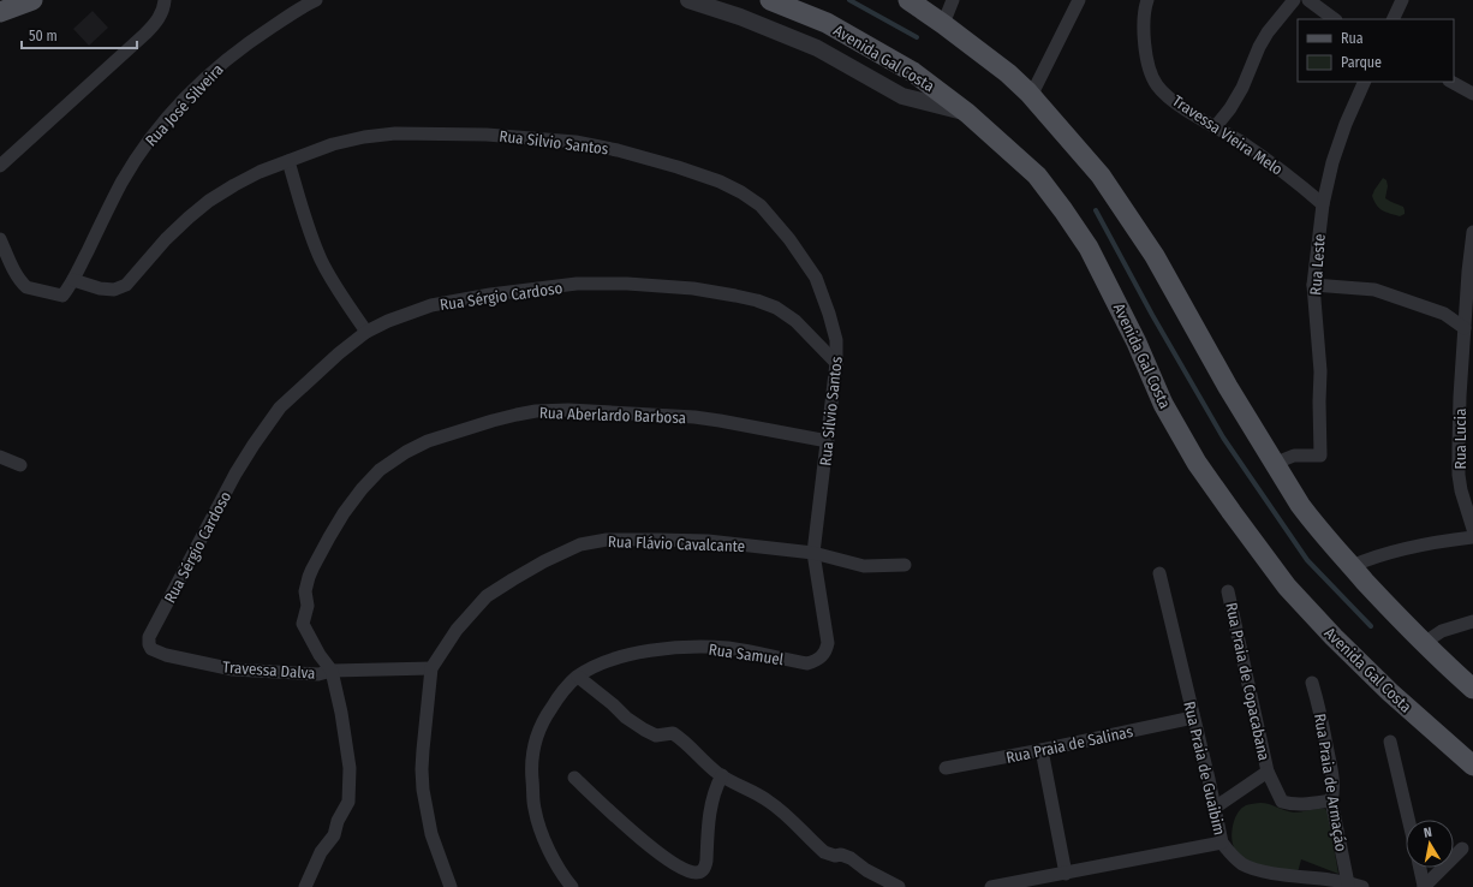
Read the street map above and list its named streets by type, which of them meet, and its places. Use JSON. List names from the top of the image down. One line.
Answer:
{"streets":{"main road":["Avenida Gal Costa"],"street":["Rua José Silveira","Travessa Vieira Melo","Rua Silvio Santos","Rua Leste","Rua Sérgio Cardoso","Rua Aberlardo Barbosa","Rua Lucia","Rua Flávio Cavalcante","Rua Samuel","Travessa Dalva","Rua Praia de Copacabana","Rua Praia de Salinas","Rua Praia de Guaibim","Rua Praia de Armaçáo"]},"crossings":[["Rua José Silveira","Rua Silvio Santos"],["Travessa Vieira Melo","Rua Leste"],["Rua Silvio Santos","Rua Sérgio Cardoso"],["Rua Silvio Santos","Rua Aberlardo Barbosa"],["Rua Silvio Santos","Rua Flávio Cavalcante"],["Rua Silvio Santos","Rua Samuel"],["Rua Sérgio Cardoso","Travessa Dalva"],["Rua Aberlardo Barbosa","Travessa Dalva"],["Rua Flávio Cavalcante","Travessa Dalva"],["Rua Praia de Copacabana","Rua Praia de Armaçáo"],["Rua Praia de Salinas","Rua Praia de Guaibim"],["Rua Praia de Guaibim","Rua Praia de Armaçáo"]],"legend":["Rua","Parque"],"scale_bar":"50 m","north":"top"}
